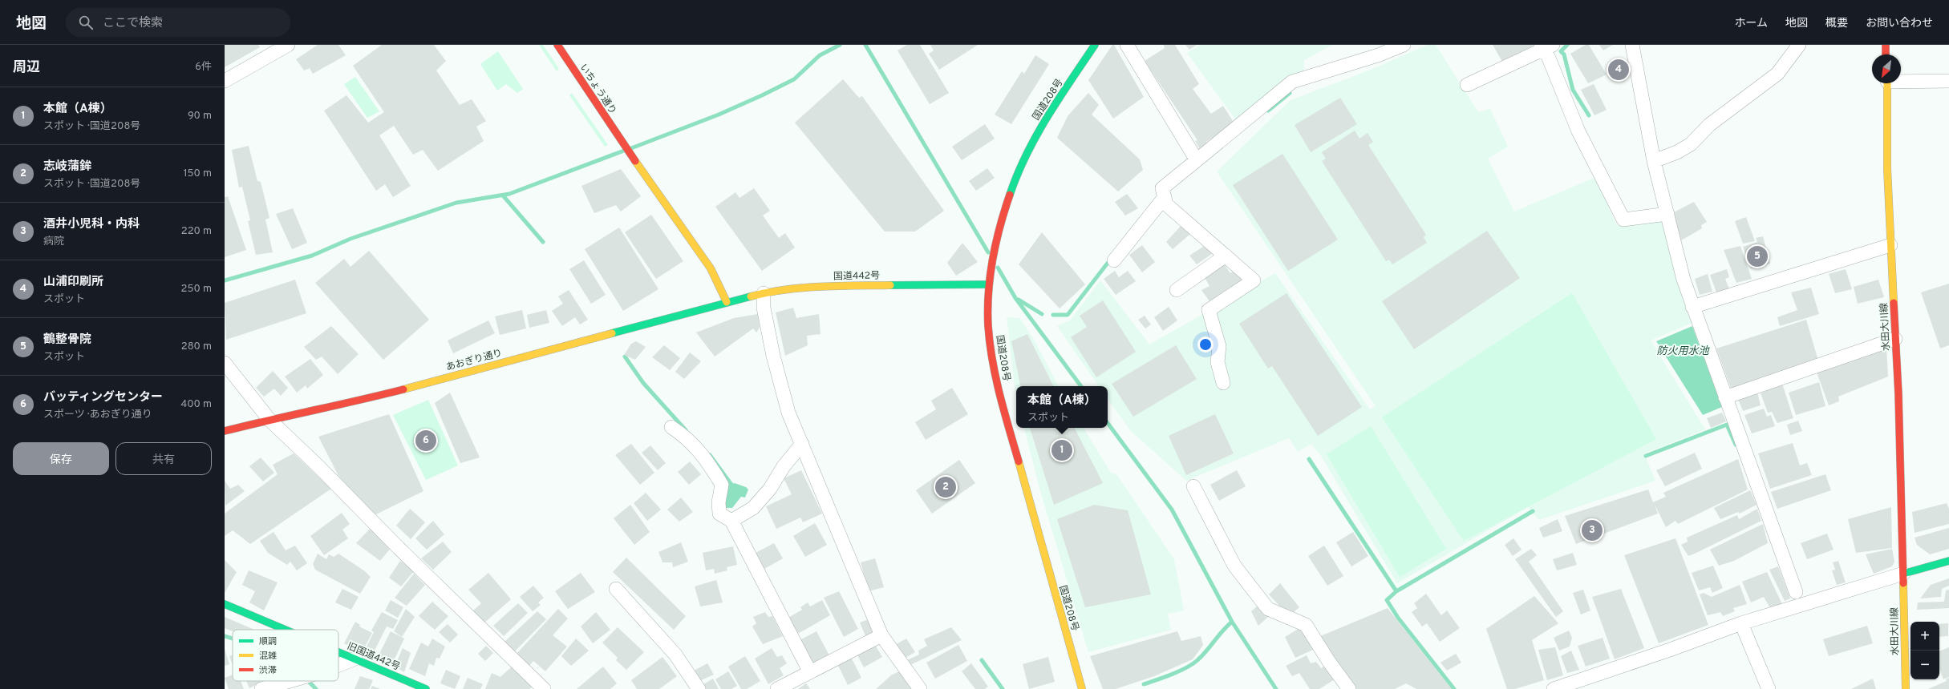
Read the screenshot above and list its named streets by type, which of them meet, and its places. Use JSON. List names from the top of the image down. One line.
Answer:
{"streets":{"main road":["いちょう通り","国道208号","国道442号","水田大川線","あおぎり通り","旧国道442号"]},"crossings":[["いちょう通り","国道442号"],["いちょう通り","あおぎり通り"],["国道208号","国道442号"],["国道442号","あおぎり通り"]],"water":["防火用水池"],"legend":["順調","混雑","渋滞"],"north":"bottom left","page":{"header":"地図","search":"ここで検索","nav":["ホーム","地図","概要","お問い合わせ"],"heading":["周辺","6件"],"pins":["4","5","6","1","2","3"],"list":[{"mark":"1","name":"本館（A棟）","note":"スポット · 国道208号","value":"90 m"},{"mark":"2","name":"志岐蒲鉾","note":"スポット · 国道208号","value":"150 m"},{"mark":"3","name":"酒井小児科・内科","note":"病院","value":"220 m"},{"mark":"4","name":"山浦印刷所","note":"スポット","value":"250 m"},{"mark":"5","name":"鶴整骨院","note":"スポット","value":"280 m"},{"mark":"6","name":"バッティングセンター","note":"スポーツ · あおぎり通り","value":"400 m"}],"popup":["本館（A棟）","スポット"],"buttons":["保存","共有"],"map_buttons":["+","−"]}}
